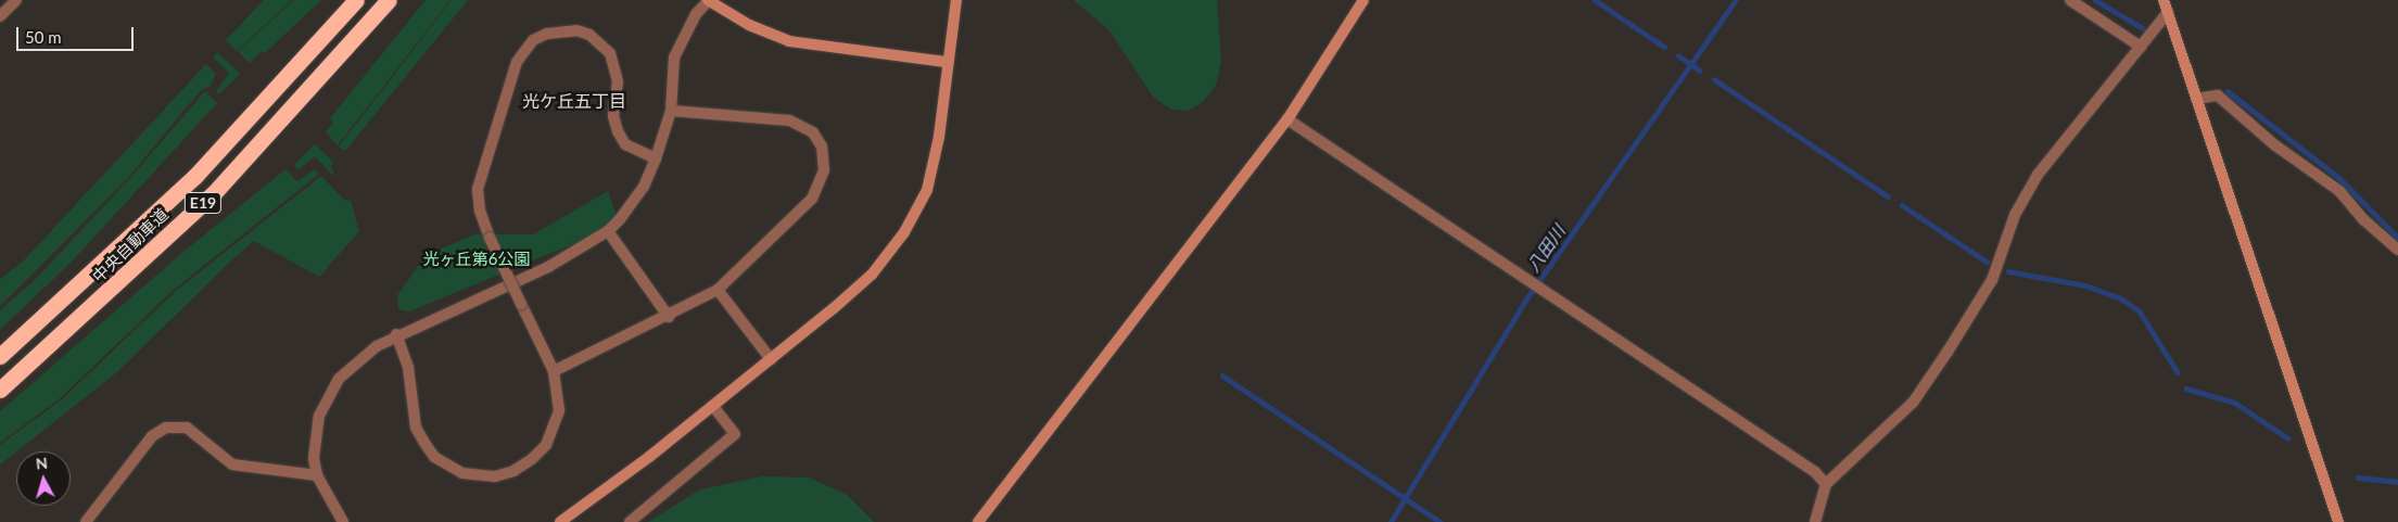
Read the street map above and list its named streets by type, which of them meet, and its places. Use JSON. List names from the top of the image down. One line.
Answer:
{"streets":{"highway":["E19","中央自動車道"]},"districts":["光ケ丘五丁目"],"water":["八田川"],"parks":["光ヶ丘第6公園"],"scale_bar":"50 m","north":"top"}
